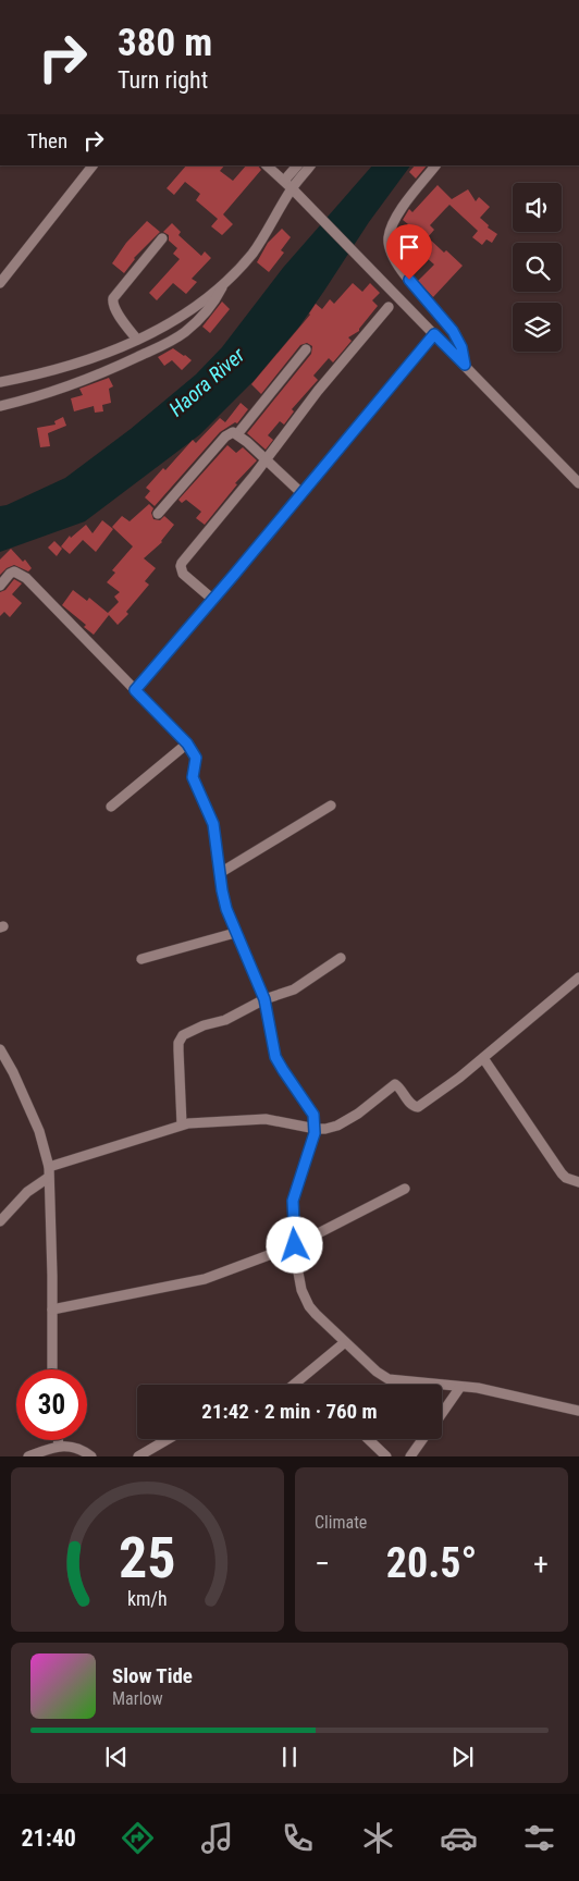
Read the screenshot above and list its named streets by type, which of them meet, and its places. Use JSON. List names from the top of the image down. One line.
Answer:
{"water":["Haora River"],"page":{"turn":["380 m","Turn right"],"then":"Then","limit":"30","trip":"21:42 · 2 min · 760 m","tile":"Climate","heat":["−","20.5°","+"],"song":["Slow Tide","Marlow"],"tabs":"21:40","gauge":["25","km/h"]}}
